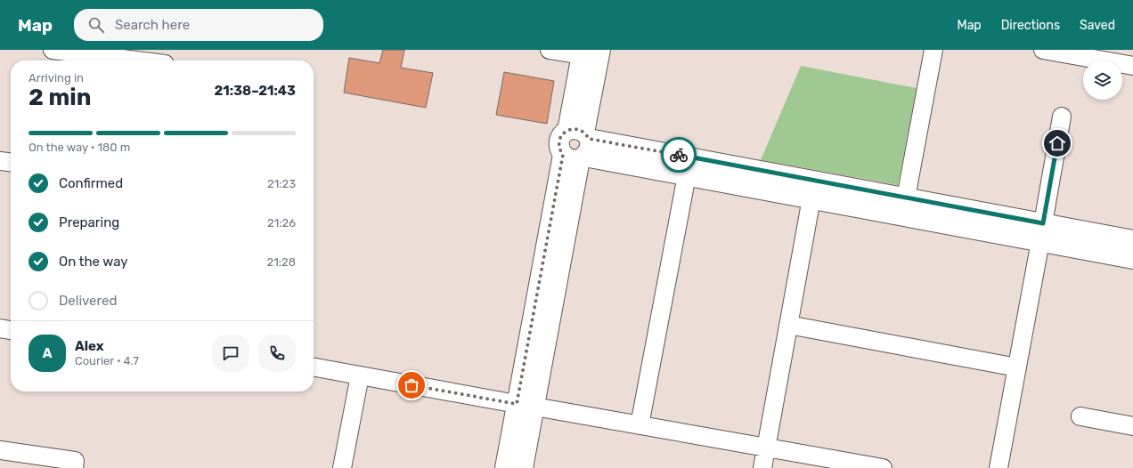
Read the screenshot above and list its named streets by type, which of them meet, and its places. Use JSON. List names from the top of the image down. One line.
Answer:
{"page":{"header":"Map","search":"Search here","nav":["Map","Directions","Saved"],"heading":["2 min","Arriving in","21:38–21:43"],"panel":["Alex","Courier · 4.7"],"bar":"On the way · 180 m","list":[["Confirmed","21:23"],["Preparing","21:26"],["On the way","21:28"],"Delivered"],"round":"A"}}
